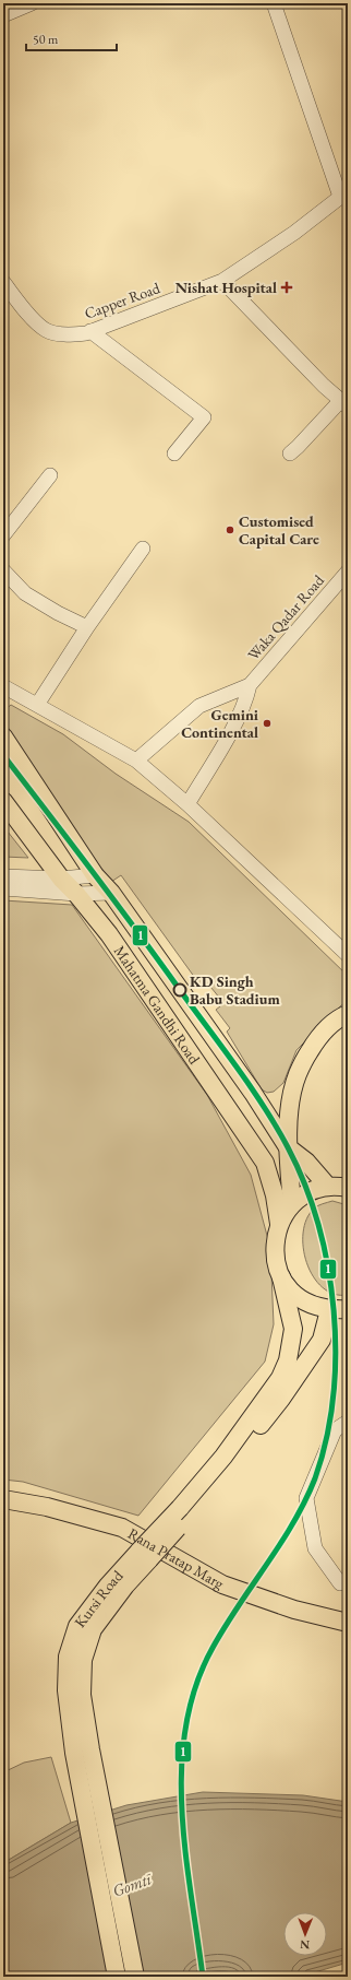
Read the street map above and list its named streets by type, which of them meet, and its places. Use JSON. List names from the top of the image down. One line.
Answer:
{"streets":{"main road":["Mahatma Gandhi Road","Rana Pratap Marg","Kursi Road"],"street":["Capper Road","Waka Qadar Road"]},"crossings":[["Mahatma Gandhi Road","Kursi Road"]],"water":["Gomtī"],"places":{"health":["Nishat Hospital"],"other":["Customised Capital Care","Gemini Continental","KD Singh Babu Stadium"]},"lines":["transit line 1"],"scale_bar":"50 m","north":"bottom"}
